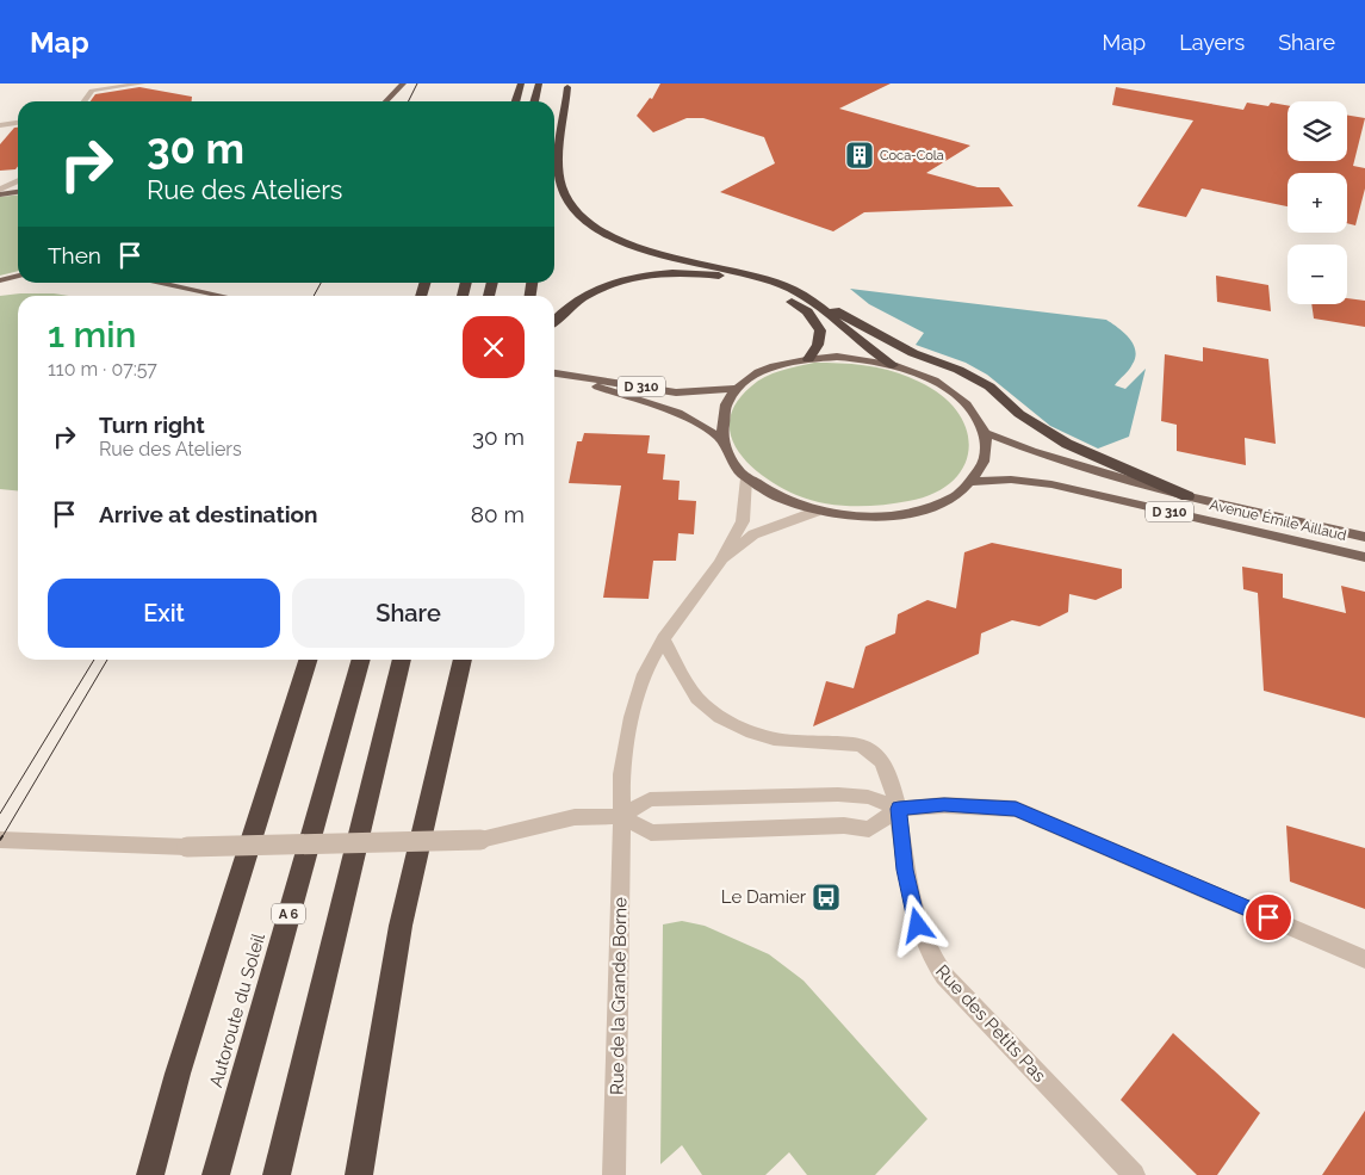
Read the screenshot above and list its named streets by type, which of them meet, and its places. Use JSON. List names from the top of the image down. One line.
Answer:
{"streets":{"highway":["A 6","Autoroute du Soleil"],"main road":["D 310","Avenue Émile Aillaud"],"street":["Rue de la Grande Borne","Rue des Petits Pas"]},"crossings":[["Rue de la Grande Borne","Rue des Petits Pas"]],"places":{"building":["Coca-Cola"],"bus stop":["Le Damier"]},"page":{"header":"Map","nav":["Map","Layers","Share"],"map_buttons":["+","−"],"turn":["30 m","Rue des Ateliers"],"then":"Then","heading":["1 min","110 m · 07:57"],"list":[{"name":"Turn right","note":"Rue des Ateliers","value":"30 m"},{"name":"Arrive at destination","value":"80 m"}],"buttons":["Exit","Share"]}}
